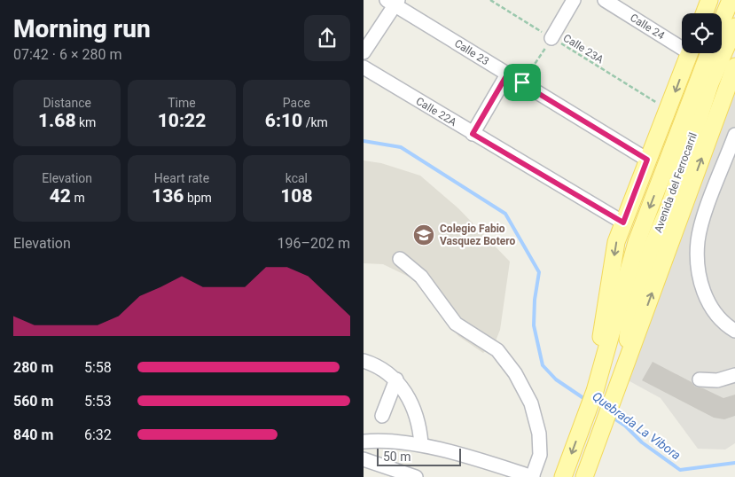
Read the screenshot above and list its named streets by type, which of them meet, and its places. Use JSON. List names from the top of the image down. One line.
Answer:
{"streets":{"main road":["Avenida del Ferrocarril"],"street":["Calle 24","Calle 23","Calle 22A"],"path":["Calle 23A"]},"water":["Quebrada La Vibora"],"places":{"school or university":["Colegio Fabio Vasquez Botero"]},"scale_bar":"50 m","page":{"heading":["Morning run","07:42 · 6 × 280 m"],"stats":[["Distance","1.68 km"],["Time","10:22"],["Pace","6:10 /km"],["Elevation","42 m"],["Heart rate","136 bpm"],["kcal","108"]],"chart":["Elevation","196–202 m"],"list":[{"name":"280 m","note":"5:58"},{"name":"560 m","note":"5:53"},{"name":"840 m","note":"6:32"}],"scale":"50 m"}}
